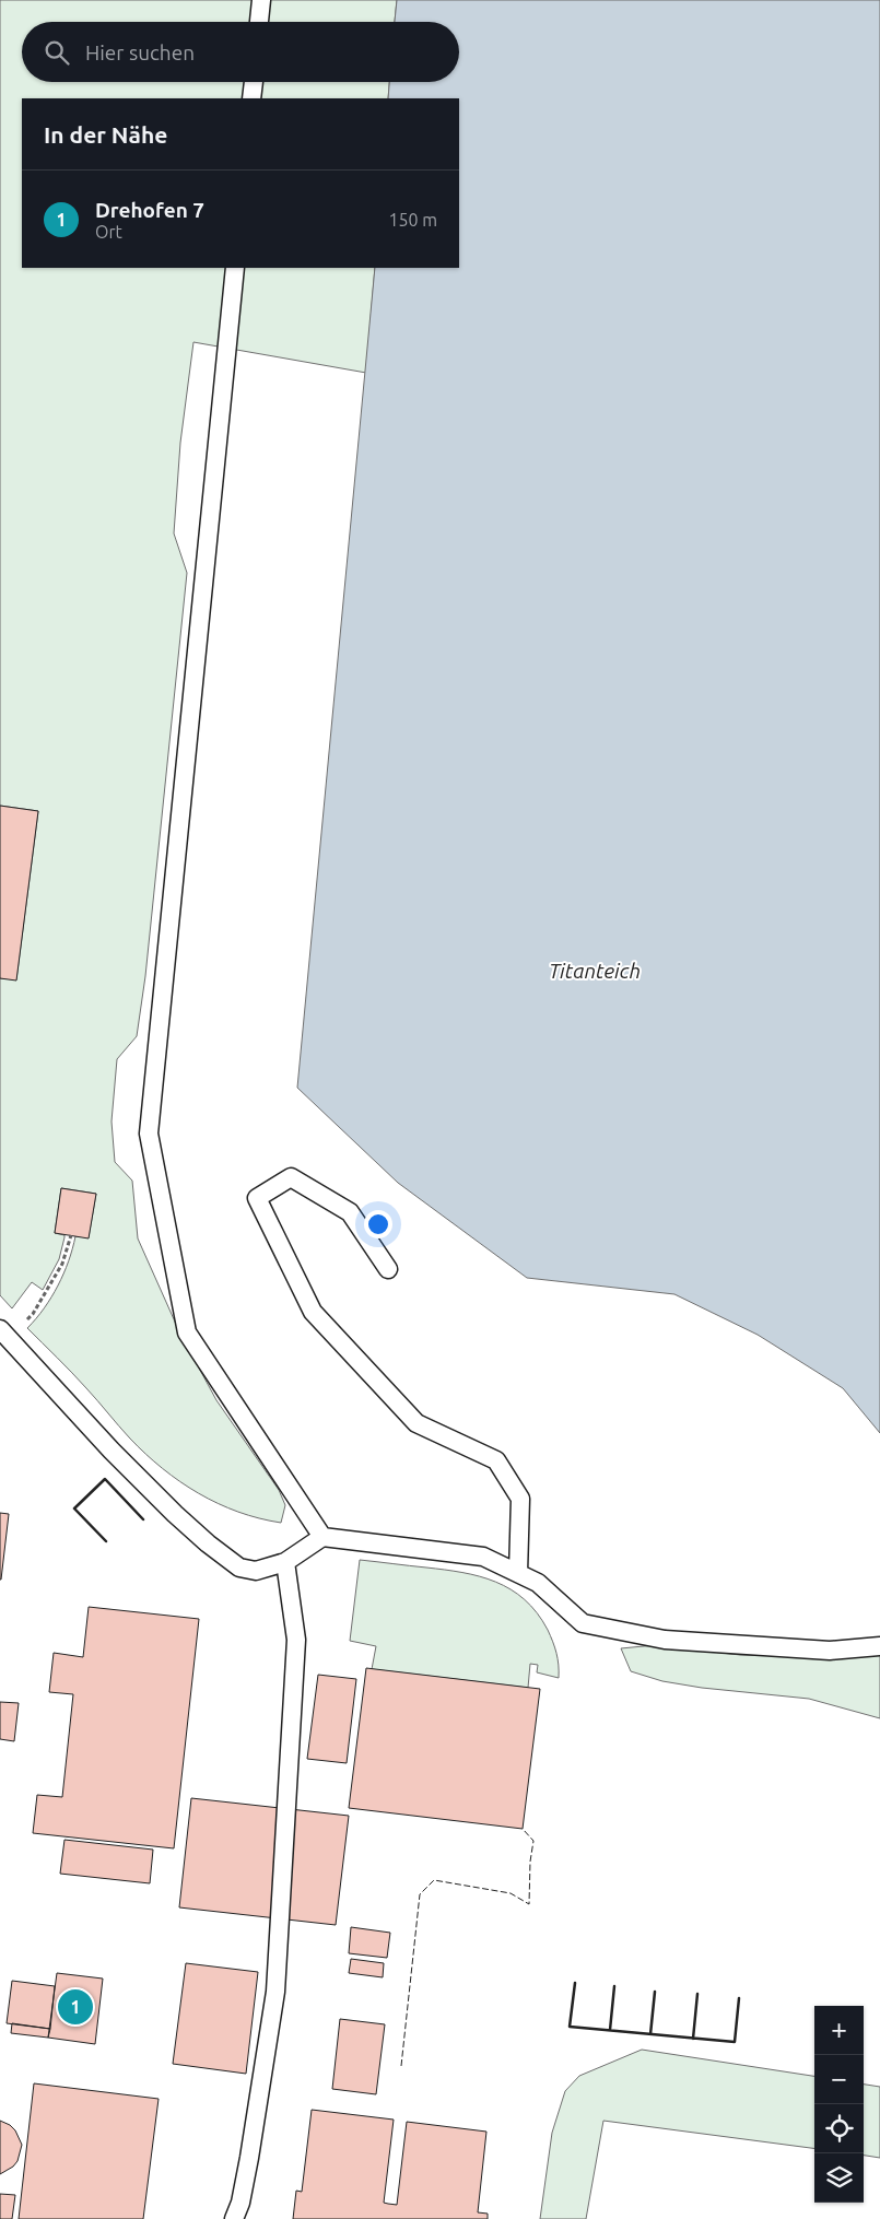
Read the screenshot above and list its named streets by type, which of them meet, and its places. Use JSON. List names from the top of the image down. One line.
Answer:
{"water":["Titanteich"],"page":{"search":"Hier suchen","heading":"In der Nähe","list":[{"mark":"1","name":"Drehofen 7","note":"Ort","value":"150 m"}],"pins":"1","map_buttons":["+","−"]}}
